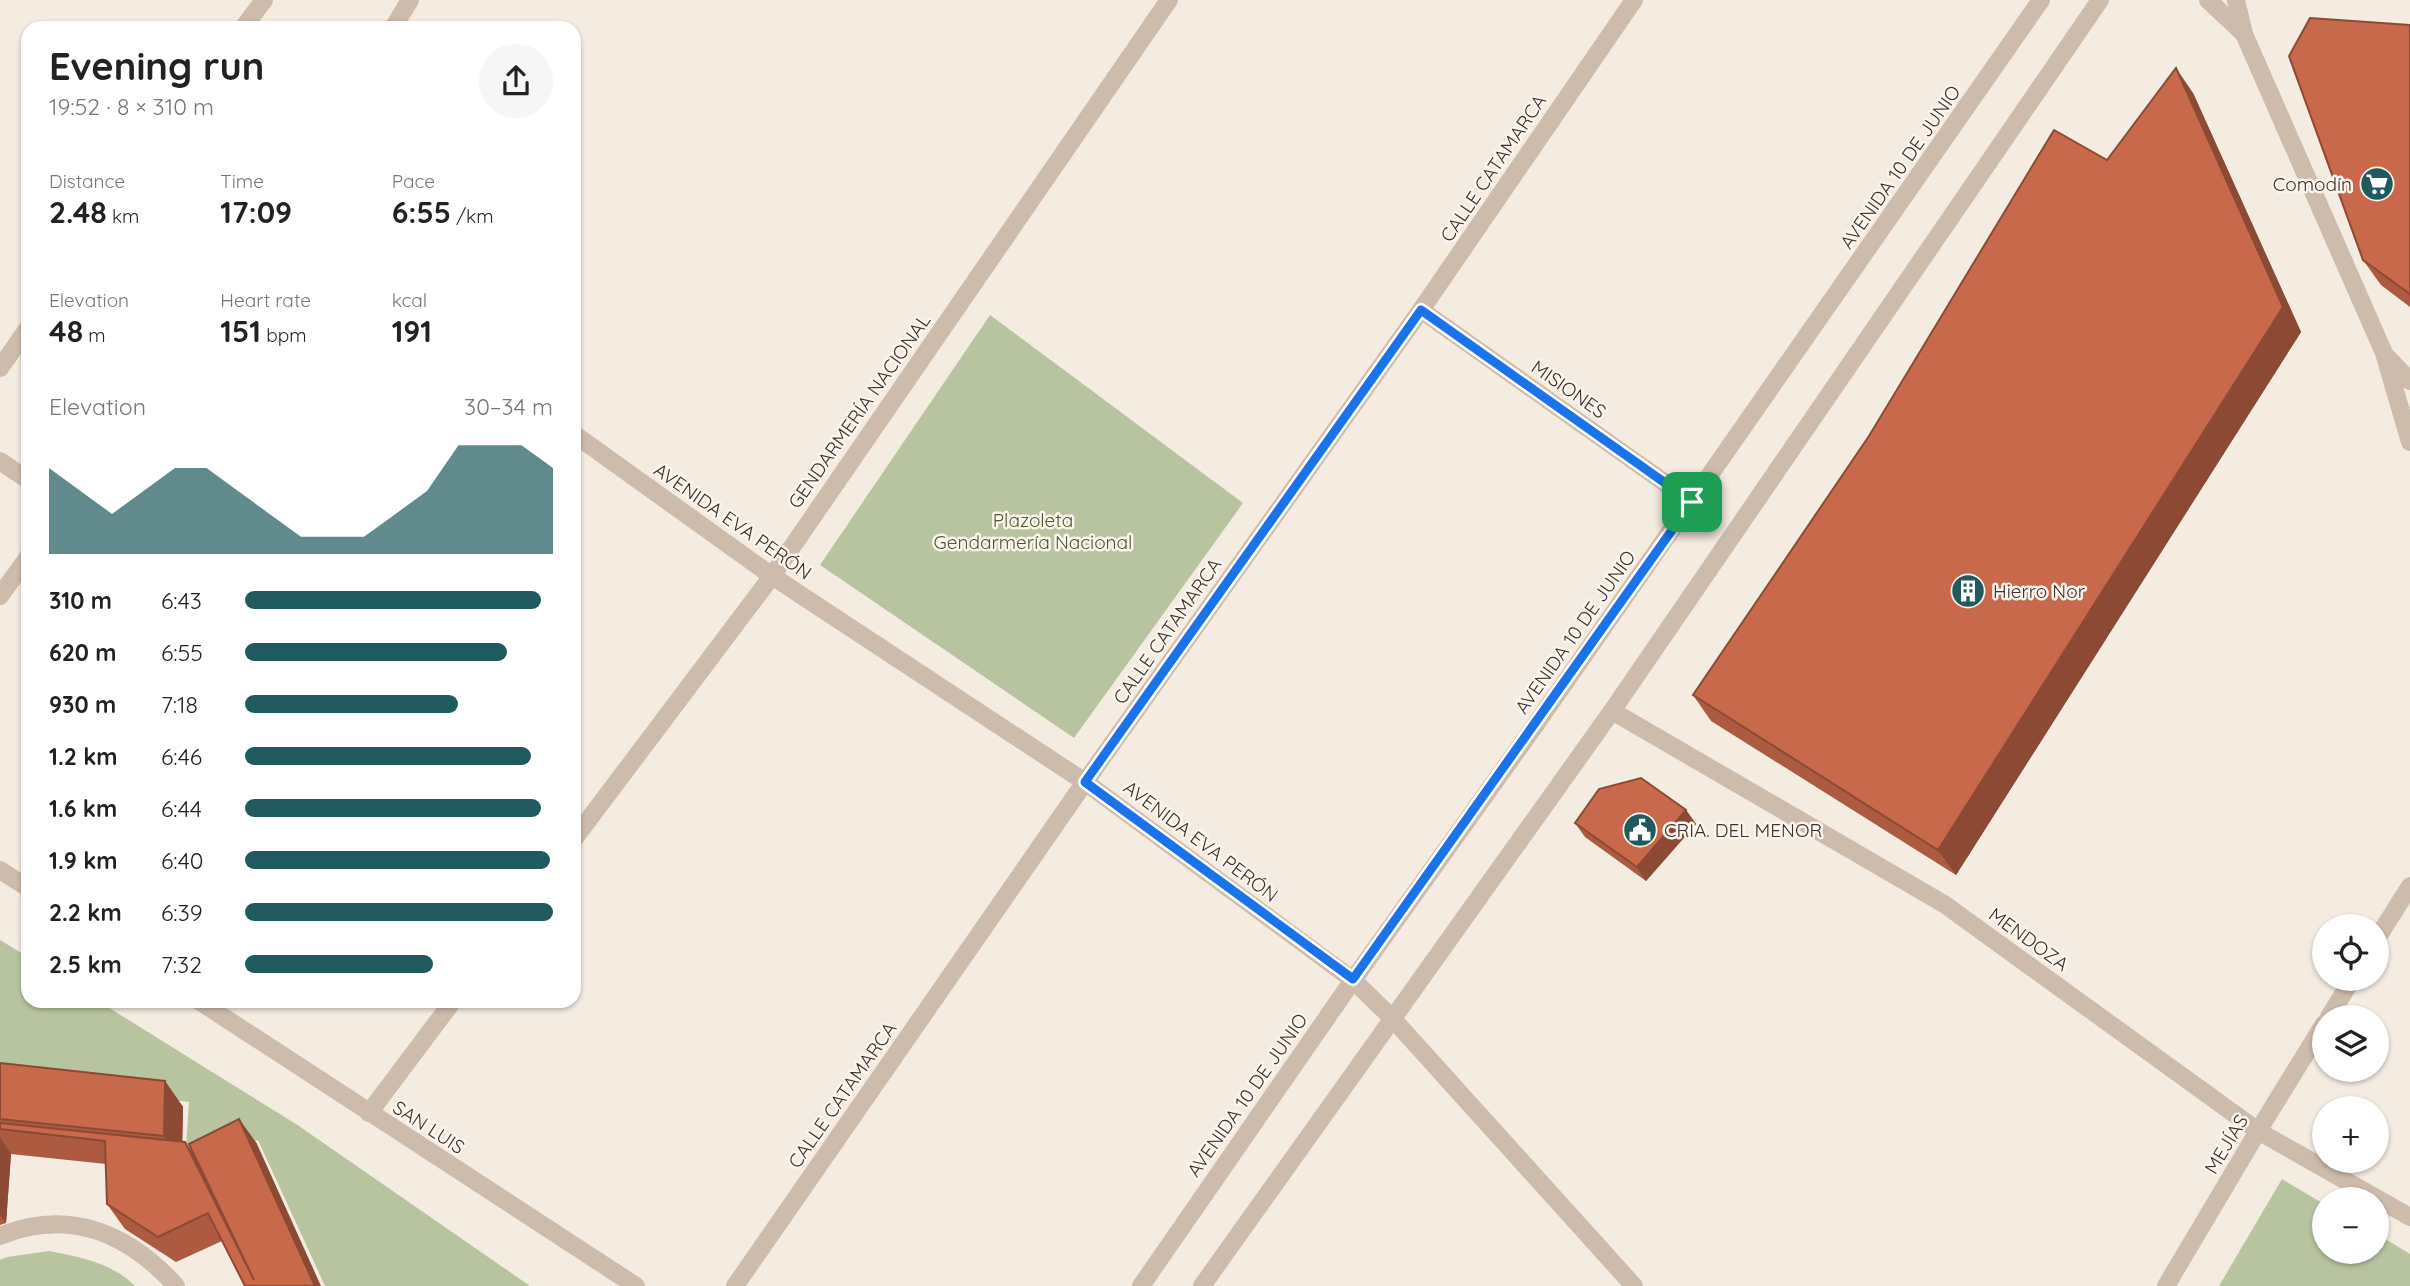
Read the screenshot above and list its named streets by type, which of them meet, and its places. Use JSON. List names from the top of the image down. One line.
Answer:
{"streets":{"street":["AVENIDA 10 DE JUNIO","CALLE CATAMARCA","MISIONES","GENDARMERÍA NACIONAL","AVENIDA EVA PERÓN","MENDOZA","SAN LUIS","MEJÍAS"]},"crossings":[["AVENIDA 10 DE JUNIO","MISIONES"],["AVENIDA 10 DE JUNIO","AVENIDA EVA PERÓN"],["CALLE CATAMARCA","MISIONES"],["CALLE CATAMARCA","AVENIDA EVA PERÓN"],["GENDARMERÍA NACIONAL","AVENIDA EVA PERÓN"],["MENDOZA","MEJÍAS"]],"parks":["Plazoleta Gendarmería Nacional"],"places":{"supermarket":["Comodín"],"building":["Hierro Nor"],"public building":["CRIA. DEL MENOR"]},"page":{"heading":["Evening run","19:52 · 8 × 310 m"],"stats":[["Distance","2.48 km"],["Time","17:09"],["Pace","6:55 /km"],["Elevation","48 m"],["Heart rate","151 bpm"],["kcal","191"]],"chart":["Elevation","30–34 m"],"list":[{"name":"310 m","note":"6:43"},{"name":"620 m","note":"6:55"},{"name":"930 m","note":"7:18"},{"name":"1.2 km","note":"6:46"},{"name":"1.6 km","note":"6:44"},{"name":"1.9 km","note":"6:40"},{"name":"2.2 km","note":"6:39"},{"name":"2.5 km","note":"7:32"}],"map_buttons":["+","−"]}}
